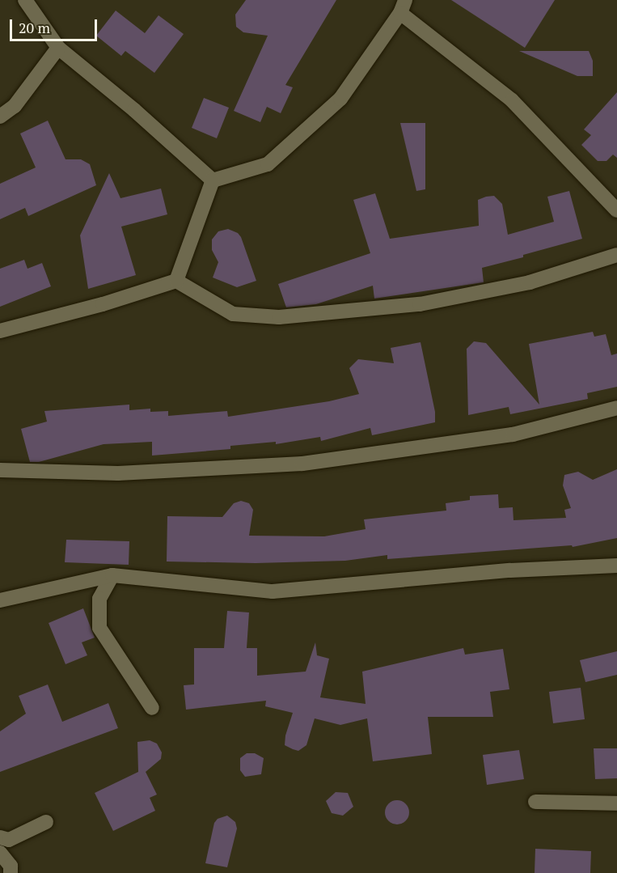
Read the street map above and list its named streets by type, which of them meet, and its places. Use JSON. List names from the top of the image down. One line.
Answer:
{"scale_bar":"20 m"}
